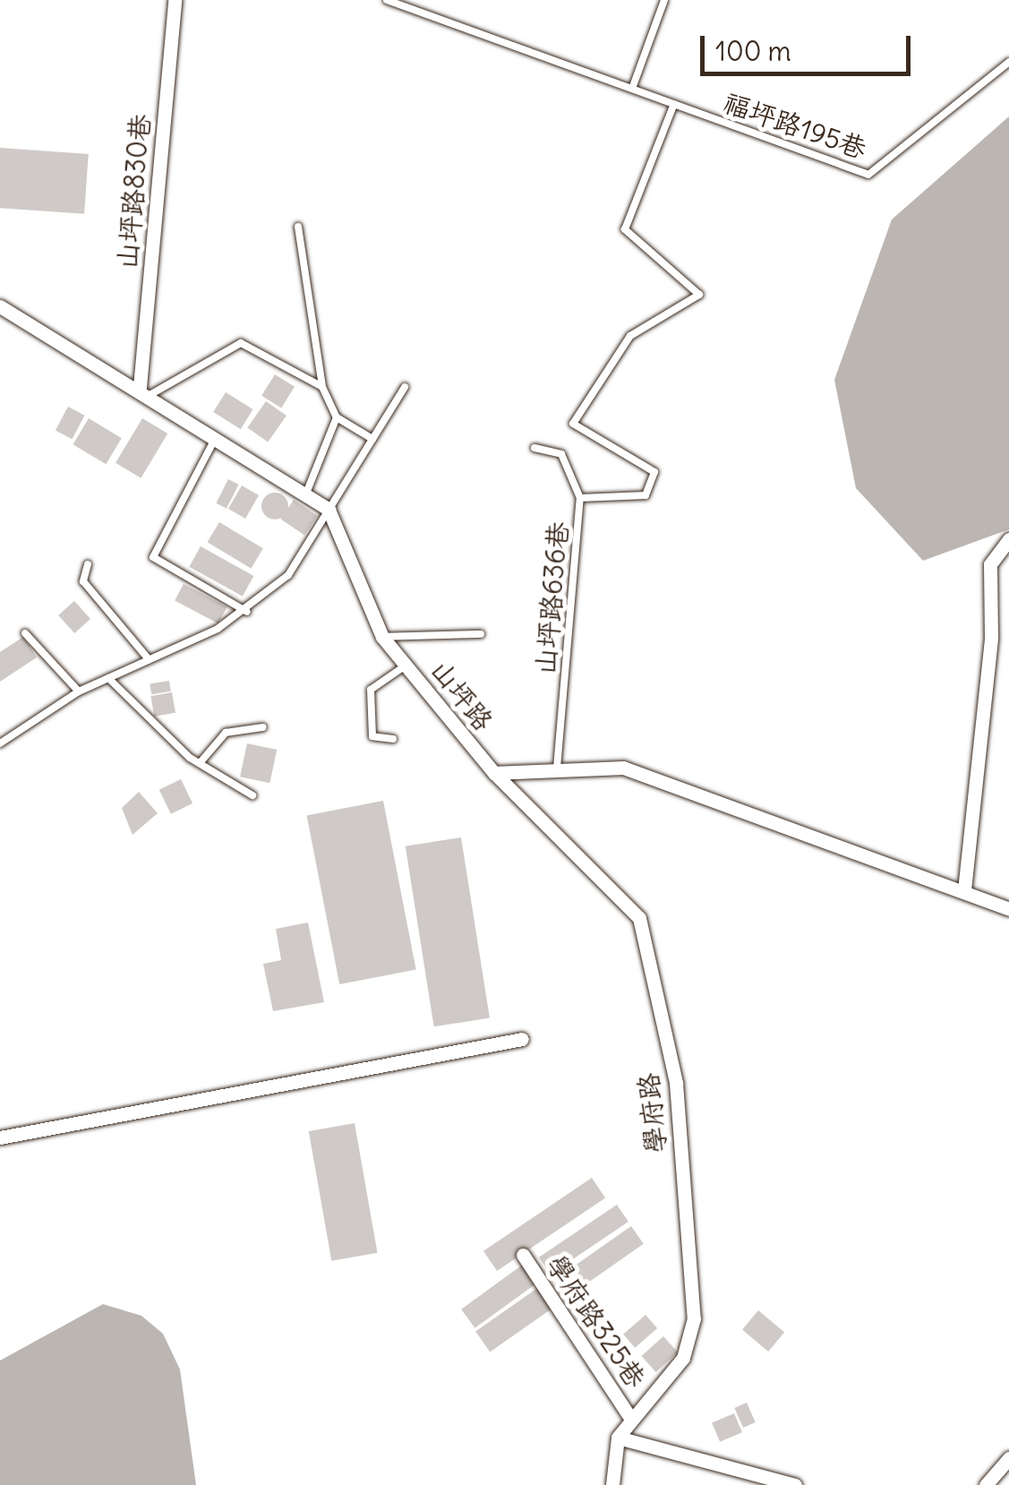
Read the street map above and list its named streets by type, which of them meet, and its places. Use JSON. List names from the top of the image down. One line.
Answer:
{"streets":{"street":["山坪路830巷","山坪路","學府路","學府路325巷"],"lane":["福坪路195巷","山坪路636巷"]},"crossings":[["福坪路195巷","山坪路636巷"],["山坪路830巷","山坪路"],["山坪路","學府路"],["學府路","學府路325巷"]],"scale_bar":"100 m"}
